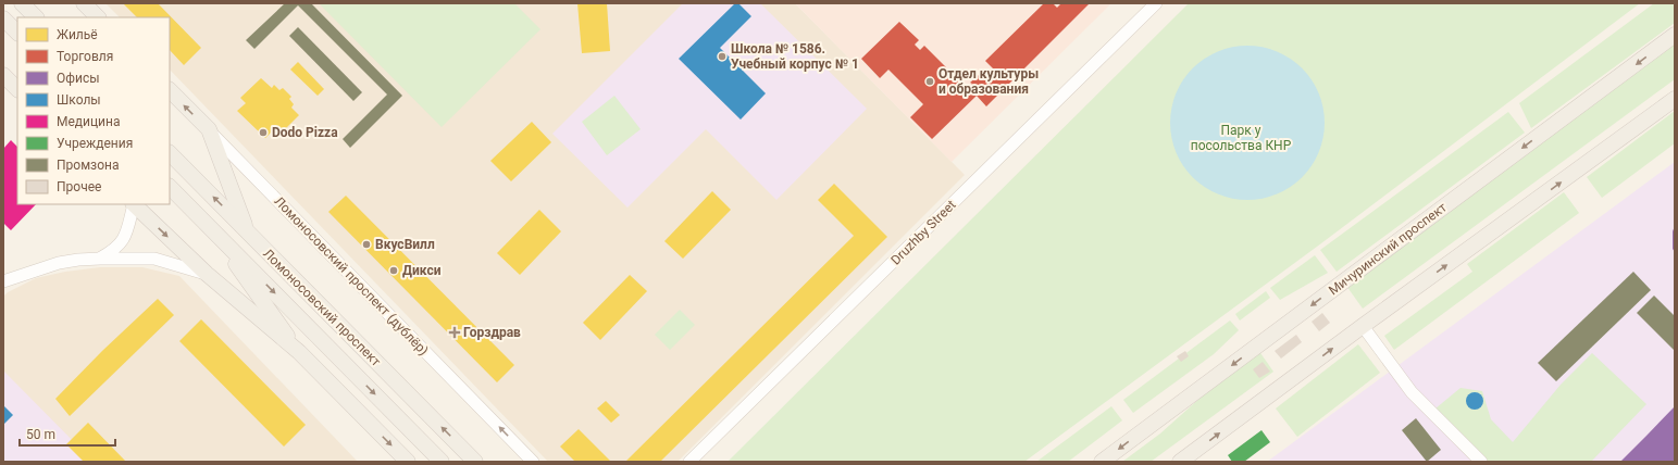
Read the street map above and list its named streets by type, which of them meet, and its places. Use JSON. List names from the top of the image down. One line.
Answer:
{"streets":{"main road":["Мичуринский проспект","Ломоносовский проспект (дублёр)","Ломоносовский проспект"],"street":["Druzhby Street"]},"parks":["Парк у посольства КНР"],"places":{"other":["Школа № 1586. Учебный корпус № 1","Отдел культуры и образования","Dodo Pizza","ВкусВилл","Дикси"],"health":["Горздрав"]},"legend":["Жильё","Торговля","Офисы","Школы","Медицина","Учреждения","Промзона","Прочее"],"scale_bar":"50 m"}
